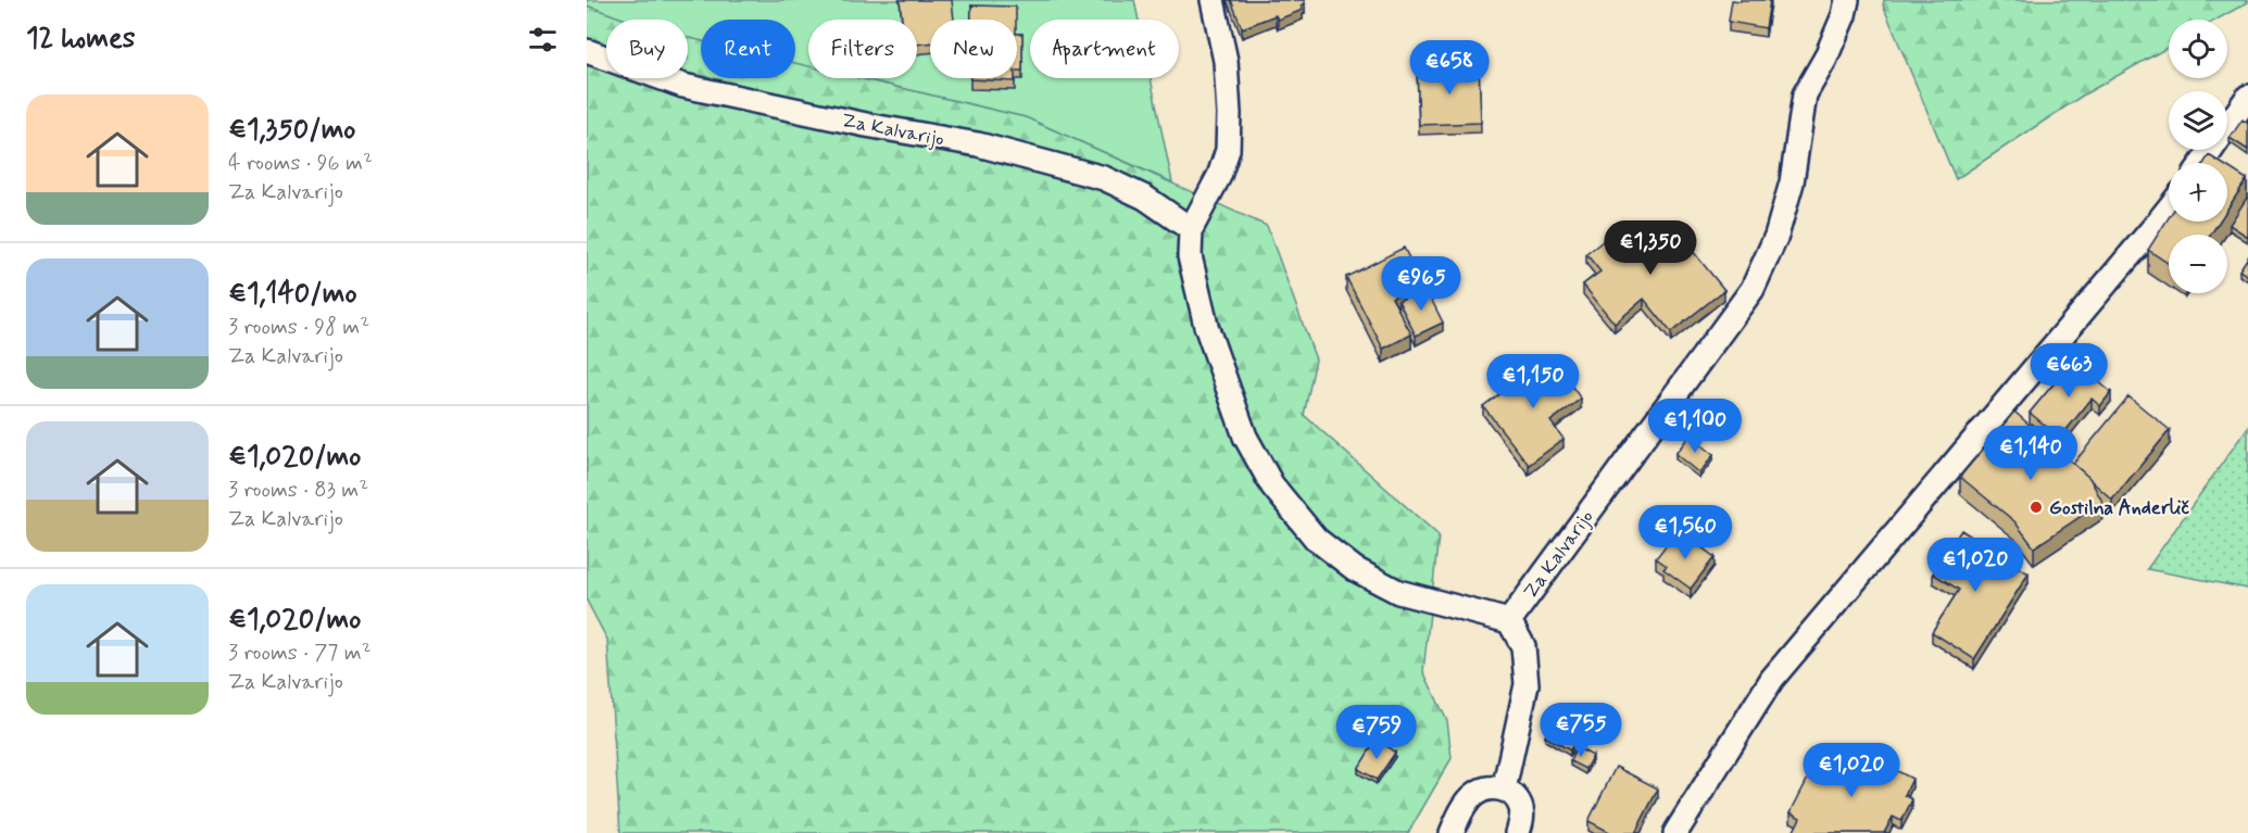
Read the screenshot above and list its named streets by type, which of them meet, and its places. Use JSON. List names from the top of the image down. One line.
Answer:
{"streets":{"street":["Za Kalvarijo"]},"places":["Gostilna Anderlič"],"page":{"heading":"12 homes","map_buttons":["+","−"],"chip":["Buy","Rent","Filters","New","Apartment"],"price":["€658","€1,350","€965","€663","€1,150","€1,100","€1,140","€1,560","€1,020","€755","€759","€1,020"],"list":[{"name":"€1,350/mo","note":"4 rooms · 96 m² · Za Kalvarijo"},{"name":"€1,140/mo","note":"3 rooms · 98 m² · Za Kalvarijo"},{"name":"€1,020/mo","note":"3 rooms · 83 m² · Za Kalvarijo"},{"name":"€1,020/mo","note":"3 rooms · 77 m² · Za Kalvarijo"}]}}
